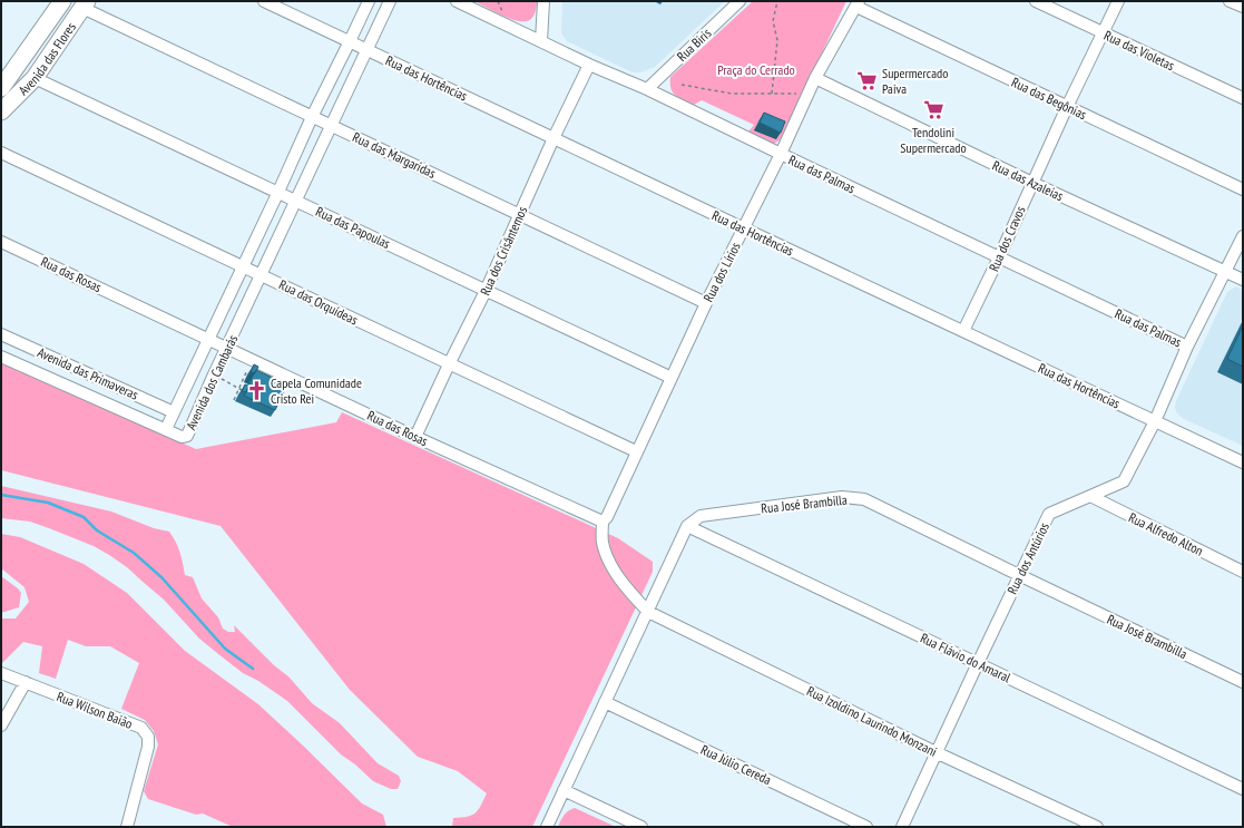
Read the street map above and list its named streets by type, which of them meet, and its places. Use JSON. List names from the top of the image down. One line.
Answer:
{"streets":{"main road":["Avenida das Flores"],"street":["Rua Biris","Rua das Violetas","Rua das Hortências","Rua das Begônias","Rua das Margaridas","Rua das Palmas","Rua das Azaleias","Rua das Papoulas","Rua dos Cravos","Rua dos Crisântemos","Rua dos Lírios","Rua das Rosas","Rua das Orquídeas","Avenida das Primaveras","Avenida dos Cambarás","Rua José Brambilla","Rua Alfredo Alton","Rua dos Antúrios","Rua Flávio do Amaral","Rua Wilson Baião","Rua Izoldino Laurindo Monzani","Rua Júlio Cereda"]},"crossings":[["Rua Biris","Rua das Palmas"],["Rua das Violetas","Rua dos Cravos"],["Avenida das Flores","Rua das Margaridas"],["Avenida das Flores","Rua das Papoulas"],["Rua das Hortências","Rua dos Cravos"],["Rua das Hortências","Rua dos Crisântemos"],["Rua das Hortências","Rua dos Lírios"],["Rua das Hortências","Avenida dos Cambarás"],["Rua das Hortências","Rua dos Antúrios"],["Rua das Begônias","Rua dos Cravos"],["Rua das Begônias","Rua dos Lírios"],["Rua das Margaridas","Rua dos Crisântemos"],["Rua das Margaridas","Rua dos Lírios"],["Rua das Margaridas","Avenida dos Cambarás"],["Rua das Palmas","Rua dos Cravos"],["Rua das Palmas","Rua dos Crisântemos"],["Rua das Palmas","Rua dos Lírios"],["Rua das Palmas","Rua dos Antúrios"],["Rua das Azaleias","Rua dos Cravos"],["Rua das Azaleias","Rua dos Lírios"],["Rua das Azaleias","Rua dos Antúrios"],["Rua das Papoulas","Rua dos Crisântemos"],["Rua das Papoulas","Rua dos Lírios"],["Rua das Papoulas","Avenida dos Cambarás"],["Rua dos Crisântemos","Rua das Rosas"],["Rua dos Crisântemos","Rua das Orquídeas"],["Rua dos Lírios","Rua das Rosas"],["Rua dos Lírios","Rua das Orquídeas"],["Rua das Rosas","Avenida dos Cambarás"],["Rua das Orquídeas","Avenida dos Cambarás"],["Avenida das Primaveras","Avenida dos Cambarás"],["Rua José Brambilla","Rua dos Antúrios"],["Rua José Brambilla","Rua Flávio do Amaral"],["Rua Alfredo Alton","Rua dos Antúrios"],["Rua dos Antúrios","Rua Flávio do Amaral"],["Rua dos Antúrios","Rua Izoldino Laurindo Monzani"]],"parks":["Praça do Cerrado"],"places":{"supermarket":["Supermercado Paiva","Tendolini Supermercado"],"church":["Capela Comunidade Cristo Rei"]}}
